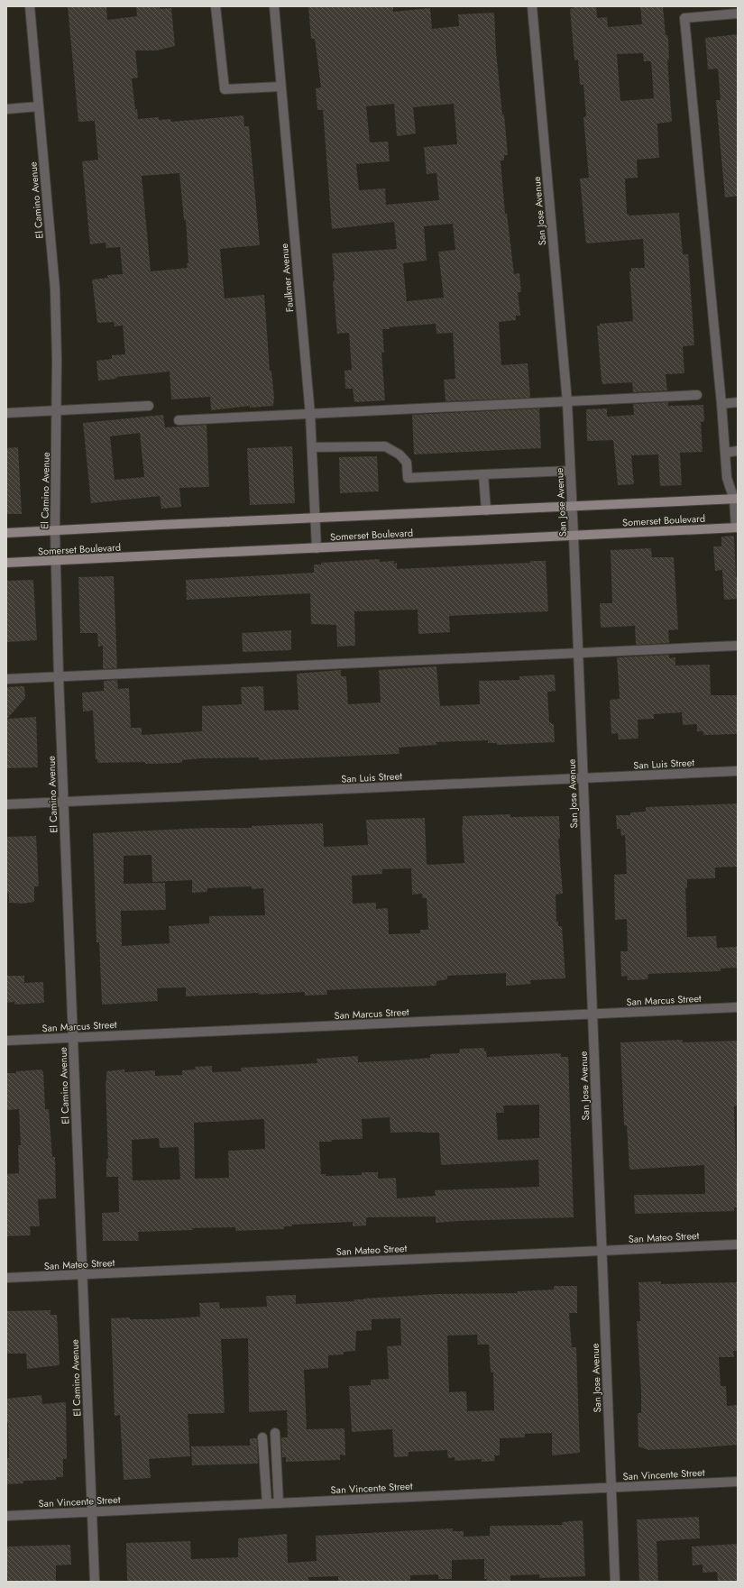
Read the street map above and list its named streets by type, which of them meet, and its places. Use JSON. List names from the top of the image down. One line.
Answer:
{"streets":{"main road":["Somerset Boulevard"],"street":["El Camino Avenue","San Jose Avenue","Faulkner Avenue","San Luis Street","San Marcus Street","San Mateo Street","San Vincente Street"]},"crossings":[["El Camino Avenue","Somerset Boulevard"],["El Camino Avenue","San Luis Street"],["El Camino Avenue","San Marcus Street"],["El Camino Avenue","San Mateo Street"],["El Camino Avenue","San Vincente Street"],["San Jose Avenue","Somerset Boulevard"],["San Jose Avenue","San Luis Street"],["San Jose Avenue","San Marcus Street"],["San Jose Avenue","San Mateo Street"],["San Jose Avenue","San Vincente Street"],["Faulkner Avenue","Somerset Boulevard"]]}
